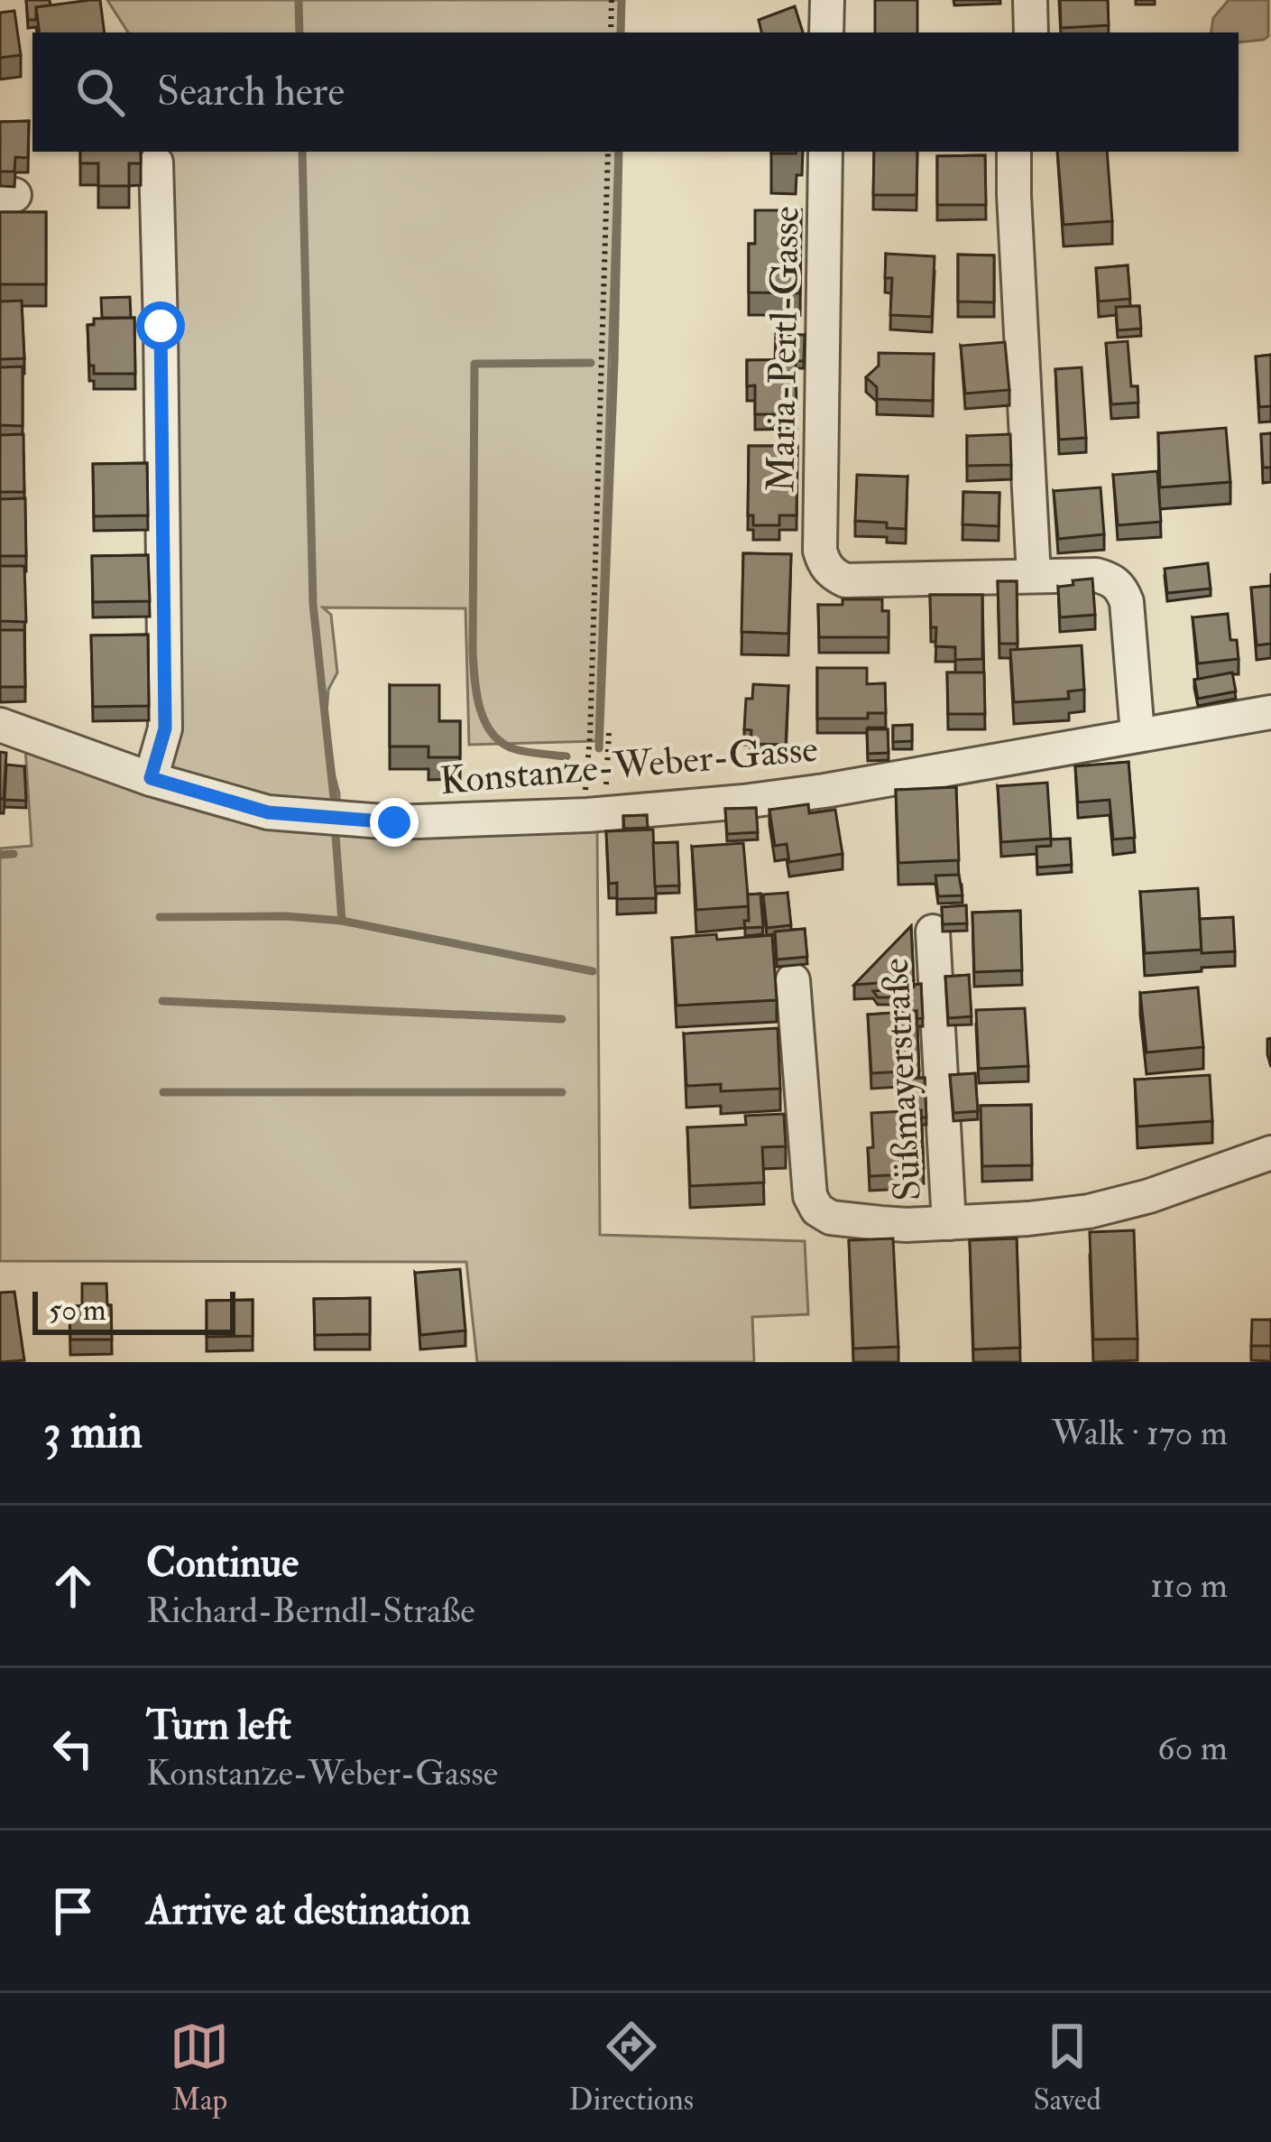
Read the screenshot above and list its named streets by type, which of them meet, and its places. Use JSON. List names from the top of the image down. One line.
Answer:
{"streets":{"street":["Maria-Pertl-Gasse","Konstanze-Weber-Gasse","Süßmayerstraße"]},"scale_bar":"50 m","page":{"search":"Search here","scale":"50 m","heading":["3 min","Walk · 170 m"],"list":[["Continue","Richard-Berndl-Straße","110 m"],["Turn left","Konstanze-Weber-Gasse","60 m"],"Arrive at destination"],"nav":["Map","Directions","Saved"]}}
